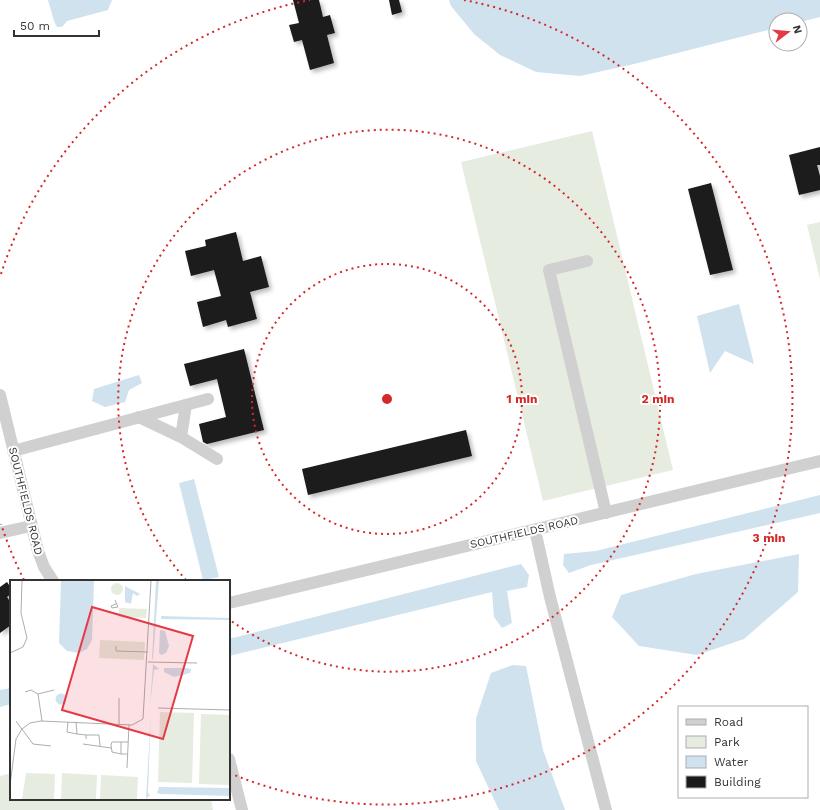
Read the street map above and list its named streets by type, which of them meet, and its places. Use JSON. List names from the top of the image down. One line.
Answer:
{"streets":{"street":["SOUTHFIELDS ROAD"]},"legend":["Road","Park","Water","Building"],"scale_bar":"50 m","north":"right","rings":["1 min","2 min","3 min"]}
